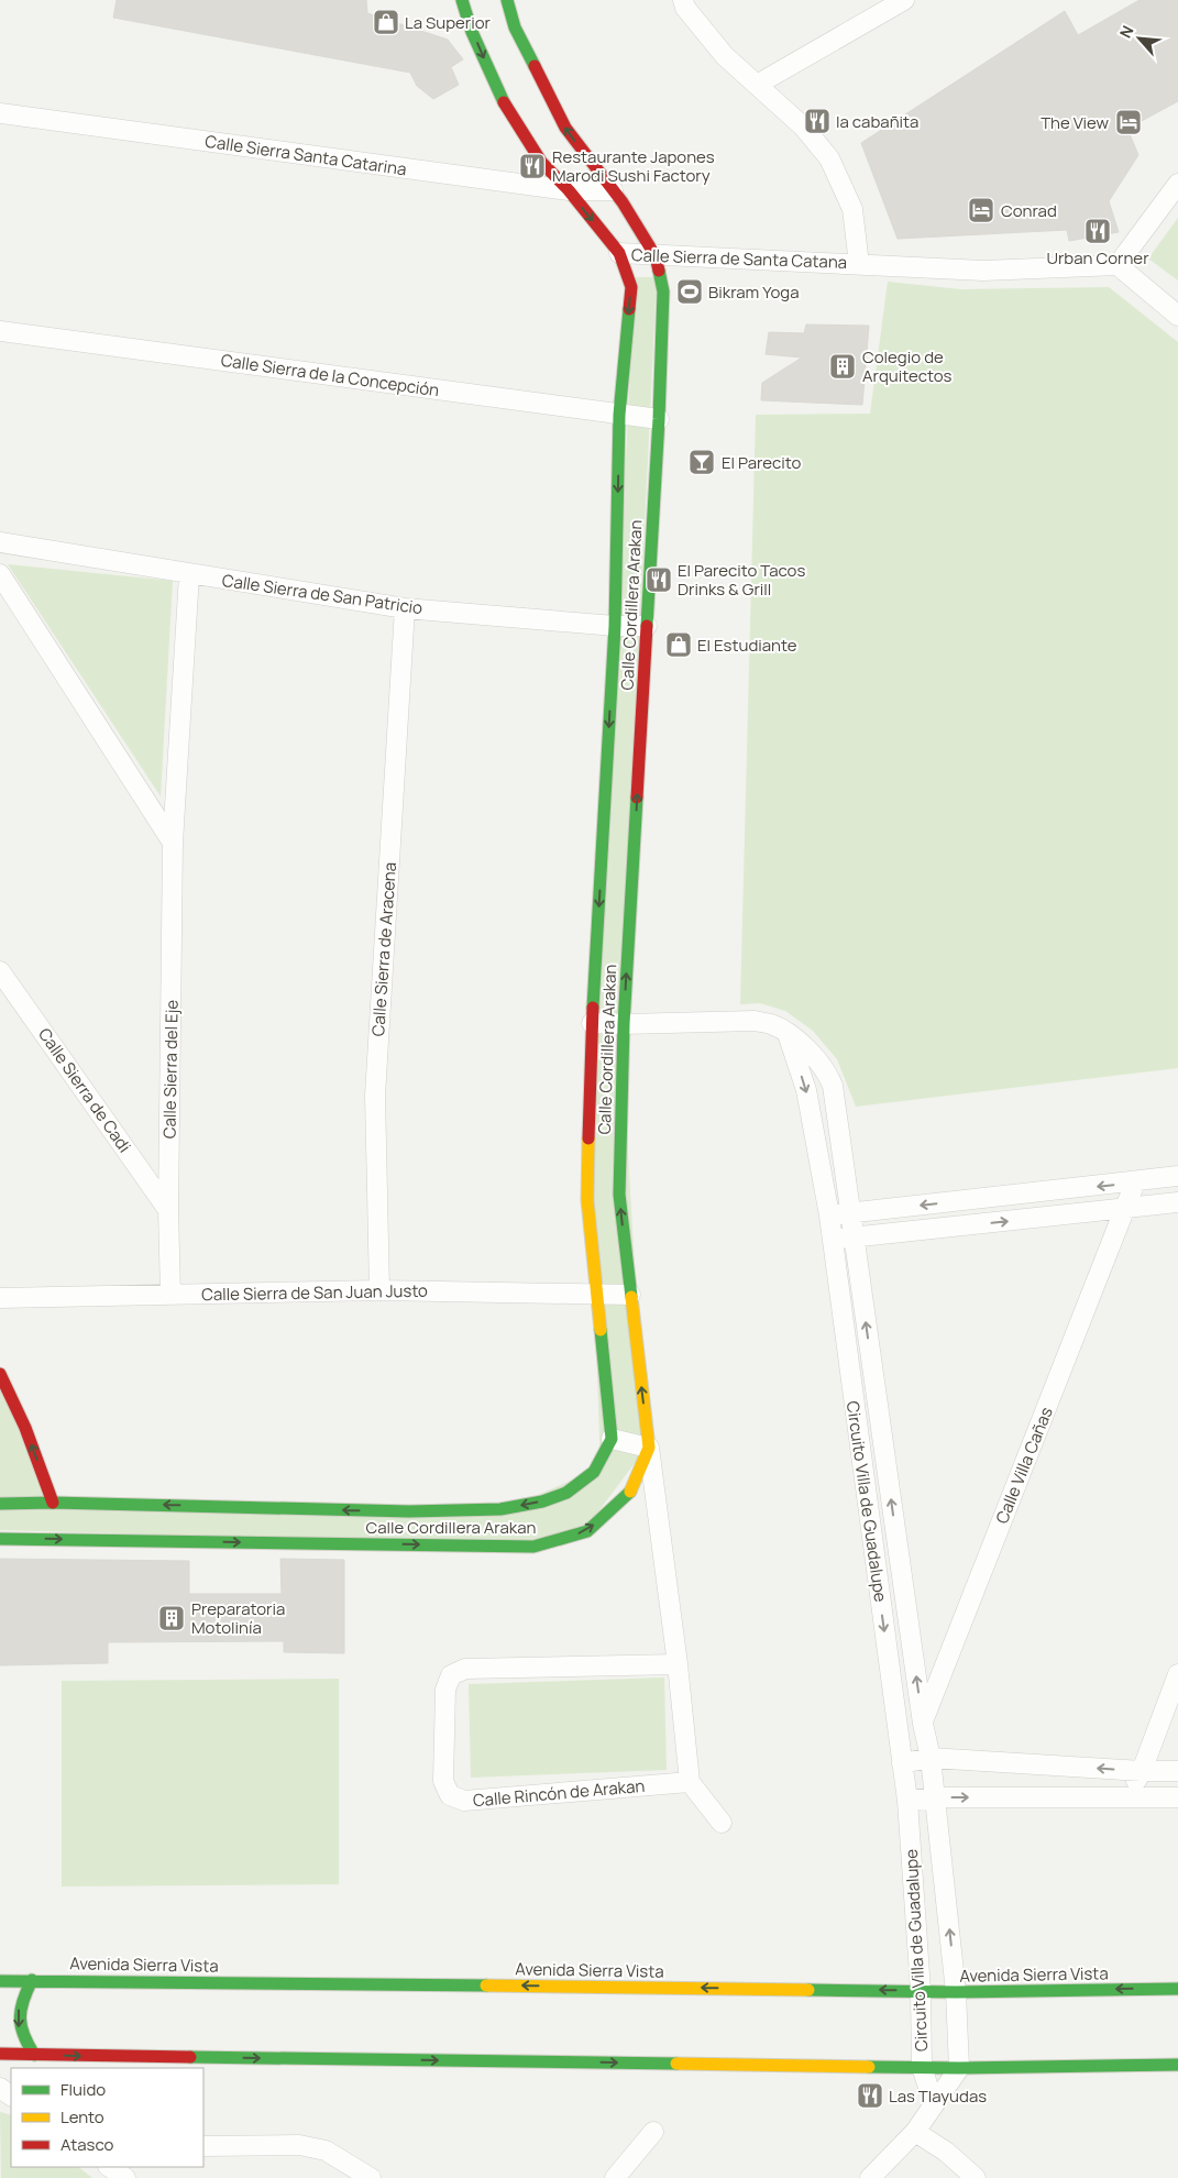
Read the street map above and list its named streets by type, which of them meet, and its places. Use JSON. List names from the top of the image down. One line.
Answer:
{"streets":{"street":["Calle Sierra Santa Catarina","Calle Sierra de Santa Catana","Calle Sierra de la Concepción","Calle Sierra de San Patricio","Calle Cordillera Arakan","Calle Sierra de Aracena","Calle Sierra del Eje","Calle Sierra de Cadi","Calle Sierra de San Juan Justo","Calle Villa Cañas","Circuito Villa de Guadalupe","Calle Rincón de Arakan","Avenida Sierra Vista"]},"crossings":[["Calle Sierra Santa Catarina","Calle Cordillera Arakan"],["Calle Sierra de Santa Catana","Calle Cordillera Arakan"],["Calle Sierra de la Concepción","Calle Cordillera Arakan"],["Calle Sierra de San Patricio","Calle Cordillera Arakan"],["Calle Sierra de San Patricio","Calle Sierra de Aracena"],["Calle Sierra de San Patricio","Calle Sierra del Eje"],["Calle Cordillera Arakan","Calle Sierra de San Juan Justo"],["Calle Sierra de Aracena","Calle Sierra de San Juan Justo"],["Calle Sierra del Eje","Calle Sierra de Cadi"],["Calle Sierra del Eje","Calle Sierra de San Juan Justo"],["Calle Villa Cañas","Circuito Villa de Guadalupe"],["Circuito Villa de Guadalupe","Avenida Sierra Vista"]],"places":{"shop":["La Superior","El Estudiante"],"restaurant":["la cabañita","Restaurante Japones Marodi Sushi Factory","Urban Corner","El Parecito Tacos Drinks & Grill","Las Tlayudas"],"hotel":["The View","Conrad"],"sports":["Bikram Yoga"],"building":["Colegio de Arquitectos","Preparatoria Motolinía"],"bar":["El Parecito"]},"legend":["Fluido","Lento","Atasco"],"north":"top left"}
